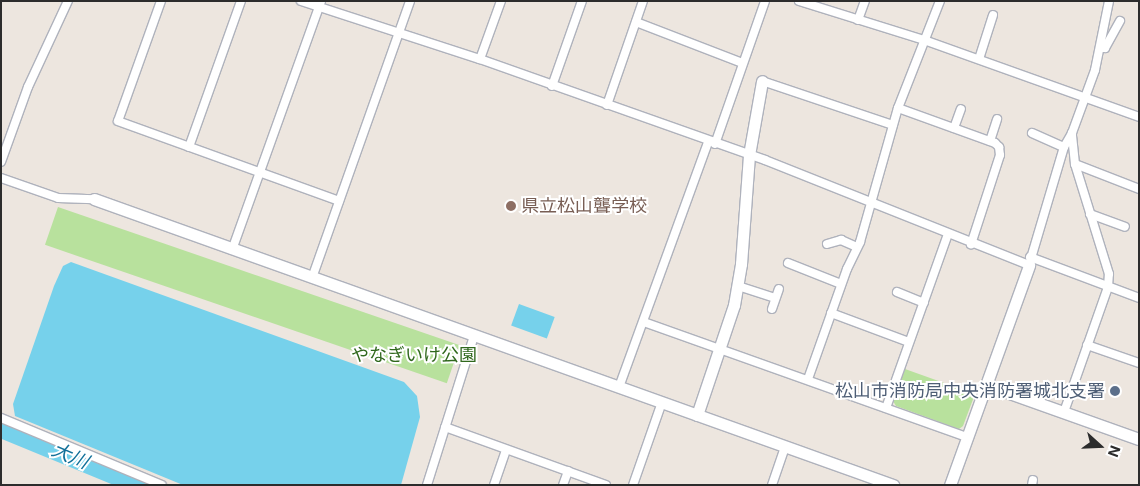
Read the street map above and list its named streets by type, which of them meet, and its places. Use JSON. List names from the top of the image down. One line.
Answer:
{"water":["大川"],"parks":["やなぎいけ公園"],"places":["県立松山聾学校","松山市消防局中央消防署城北支署"],"north":"right"}
